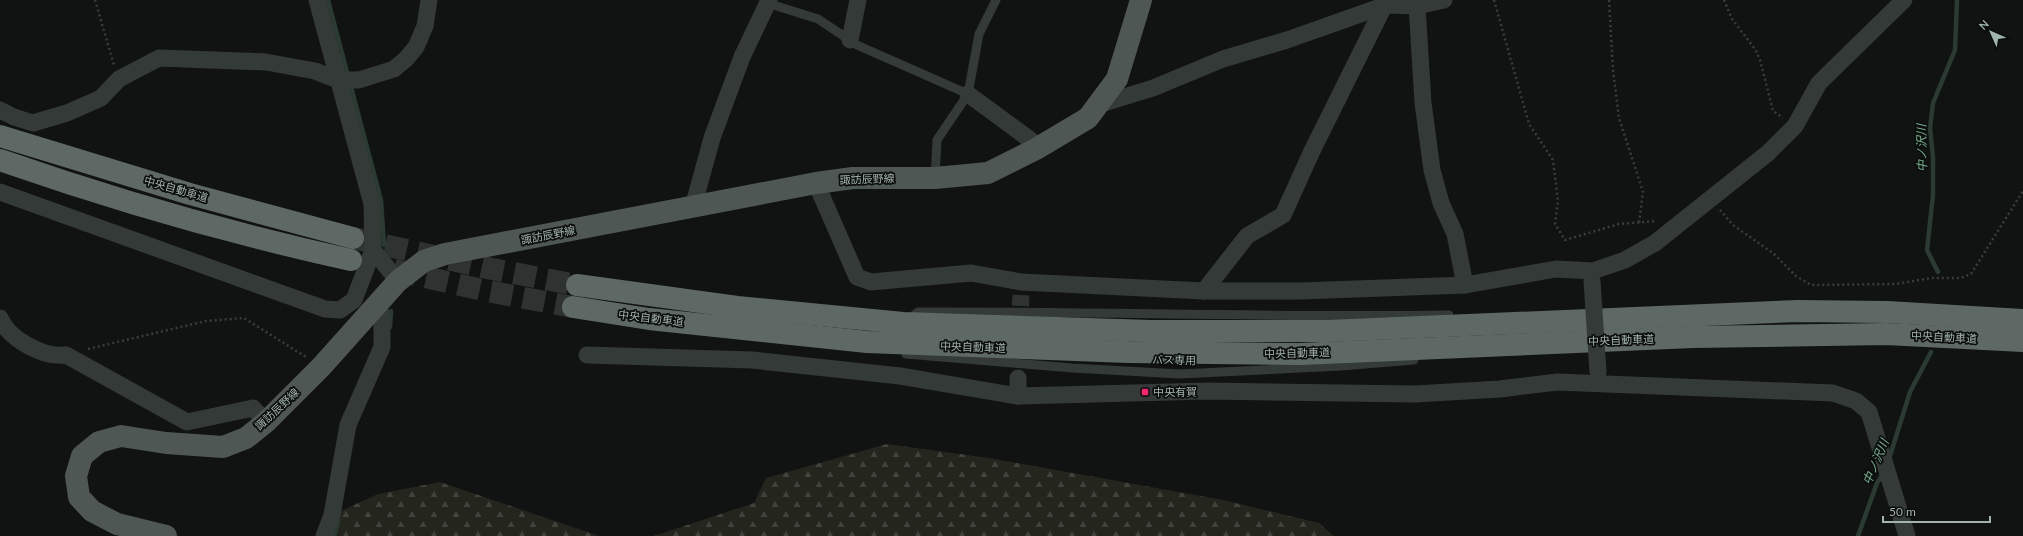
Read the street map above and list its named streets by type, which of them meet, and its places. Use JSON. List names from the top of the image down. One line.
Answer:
{"streets":{"highway":["中央自動車道"],"main road":["諏訪辰野線"],"lane":["バス専用"]},"crossings":[["中央自動車道","バス専用"]],"water":["中ノ沢川"],"places":{"transit":["中央有賀"]},"scale_bar":"50 m","north":"top left"}
